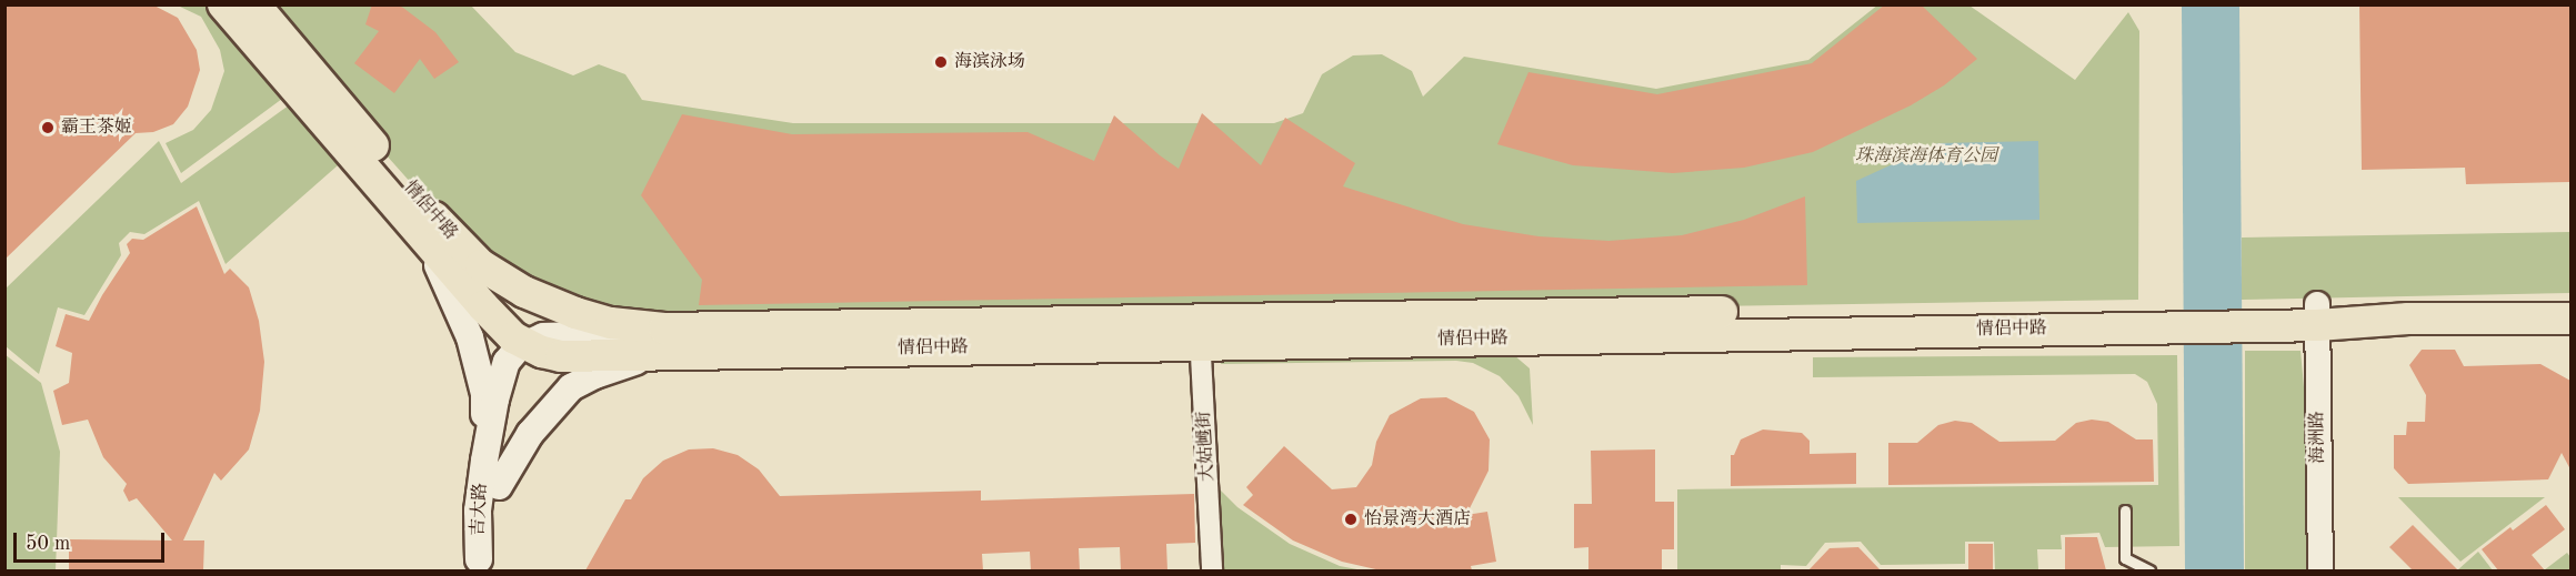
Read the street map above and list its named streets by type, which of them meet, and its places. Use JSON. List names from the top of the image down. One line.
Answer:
{"streets":{"highway":["情侶中路","情侣中路"],"main road":["吉大路"],"street":["海洲路","大姑乸街"]},"crossings":[["情侶中路","情侣中路"],["情侣中路","海洲路"],["情侣中路","大姑乸街"],["情侣中路","吉大路"]],"parks":["珠海滨海体育公园"],"places":["海滨泳场","霸王茶姬","怡景湾大酒店"],"scale_bar":"50 m"}
